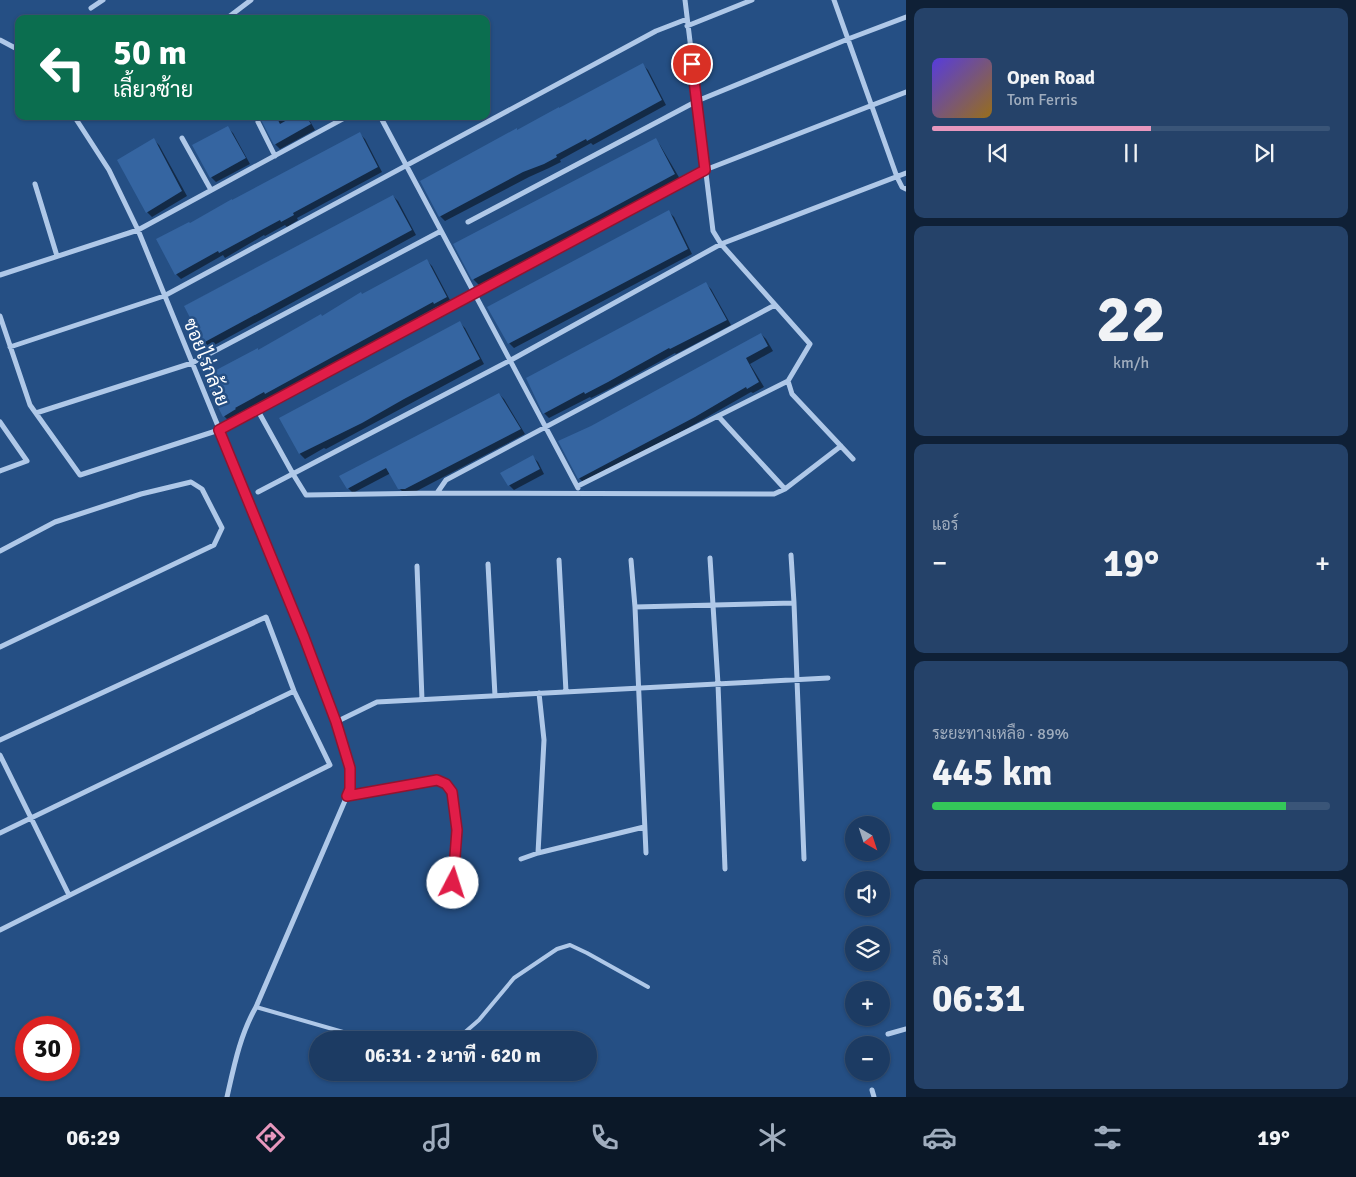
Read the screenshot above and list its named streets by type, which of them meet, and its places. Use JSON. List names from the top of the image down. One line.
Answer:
{"streets":{"street":["ซอยไร่กล้วย"]},"north":"bottom right","page":{"turn":["50 m","เลี้ยวซ้าย"],"song":["Open Road","Tom Ferris"],"tile":[["22","km/h"],"แอร์",["ระยะทางเหลือ · 89%","445 km"],["ถึง","06:31"]],"heat":["−","19°","+"],"map_buttons":["+","−"],"limit":"30","trip":"06:31 · 2 นาที · 620 m","tabs":["06:29","19°"]}}
